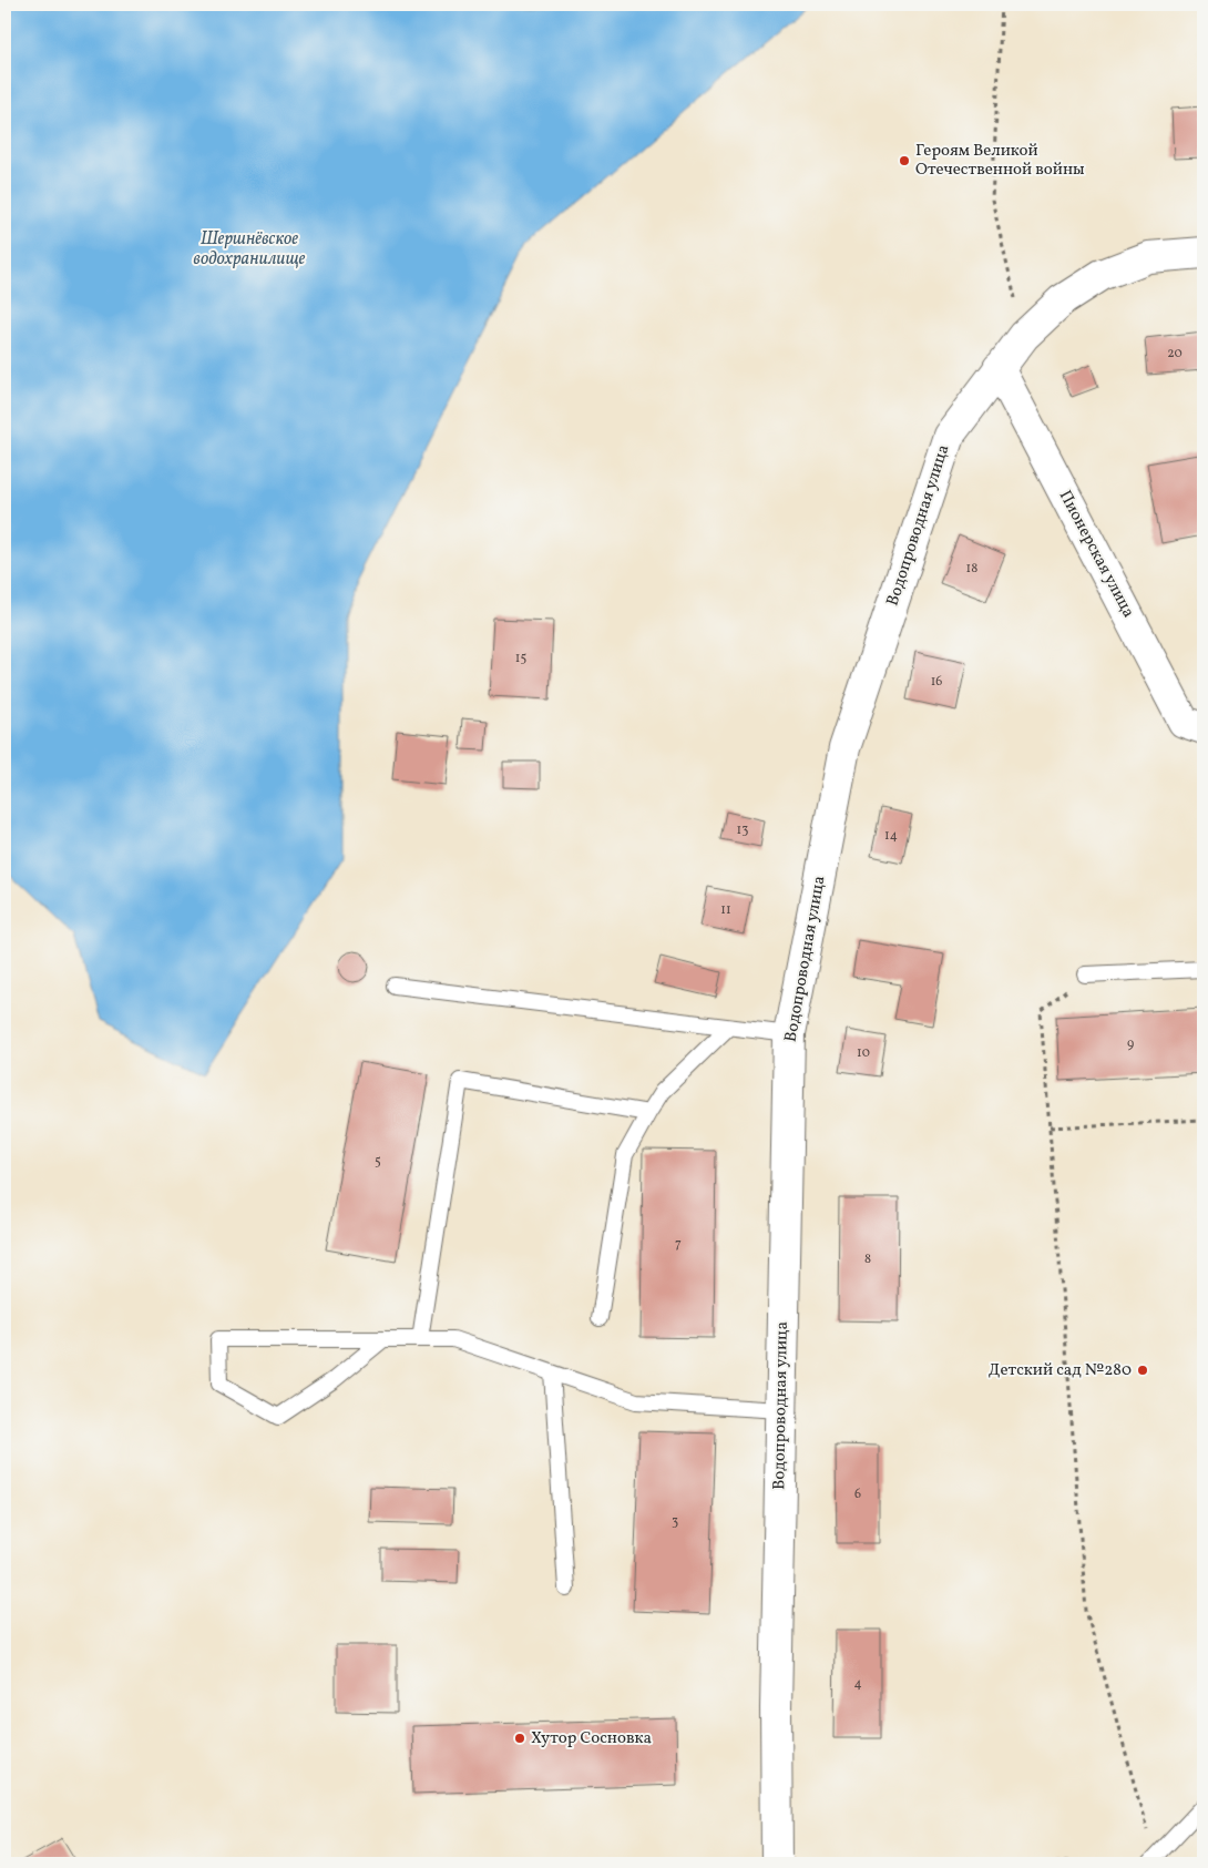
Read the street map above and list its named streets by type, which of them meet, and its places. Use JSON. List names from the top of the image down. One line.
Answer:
{"streets":{"street":["Водопроводная улица","Пионерская улица"]},"crossings":[["Водопроводная улица","Пионерская улица"]],"water":["Шершнёвское водохранилище"],"places":["Героям Великой Отечественной войны","Детский сад №280","Хутор Сосновка"],"house_numbers":["20","18","15","16","13","14","11","9","10","5","7","8","6","3","4"]}
